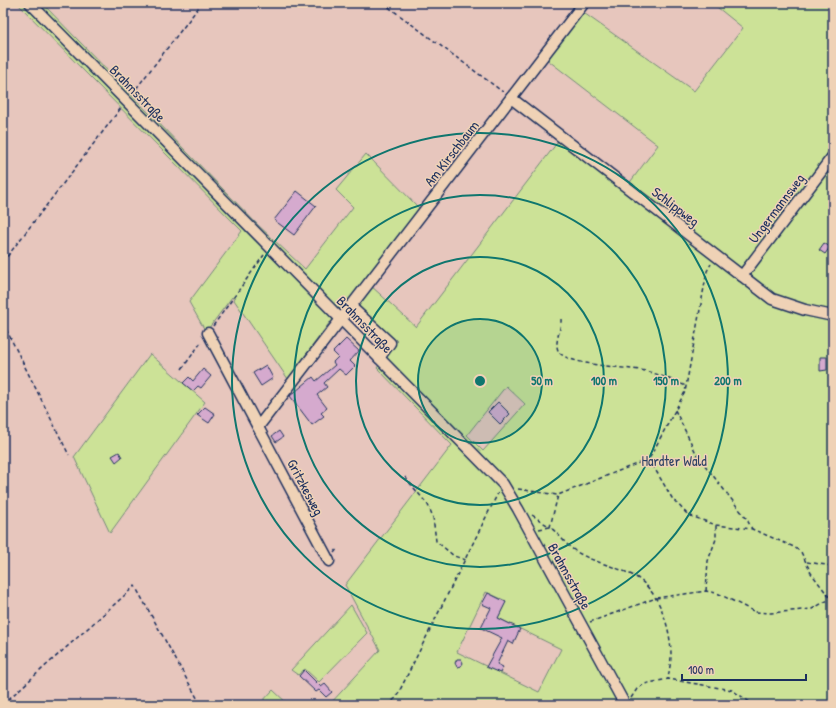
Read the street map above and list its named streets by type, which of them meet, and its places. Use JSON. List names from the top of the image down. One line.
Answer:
{"streets":{"street":["Brahmsstraße","Am Kirschbaum","Schlippweg","Ungermannsweg","Gritzkesweg"]},"crossings":[["Brahmsstraße","Am Kirschbaum"],["Am Kirschbaum","Schlippweg"],["Schlippweg","Ungermannsweg"]],"parks":["Hardter Wald"],"scale_bar":"100 m","rings":["50 m","100 m","150 m","200 m"]}
